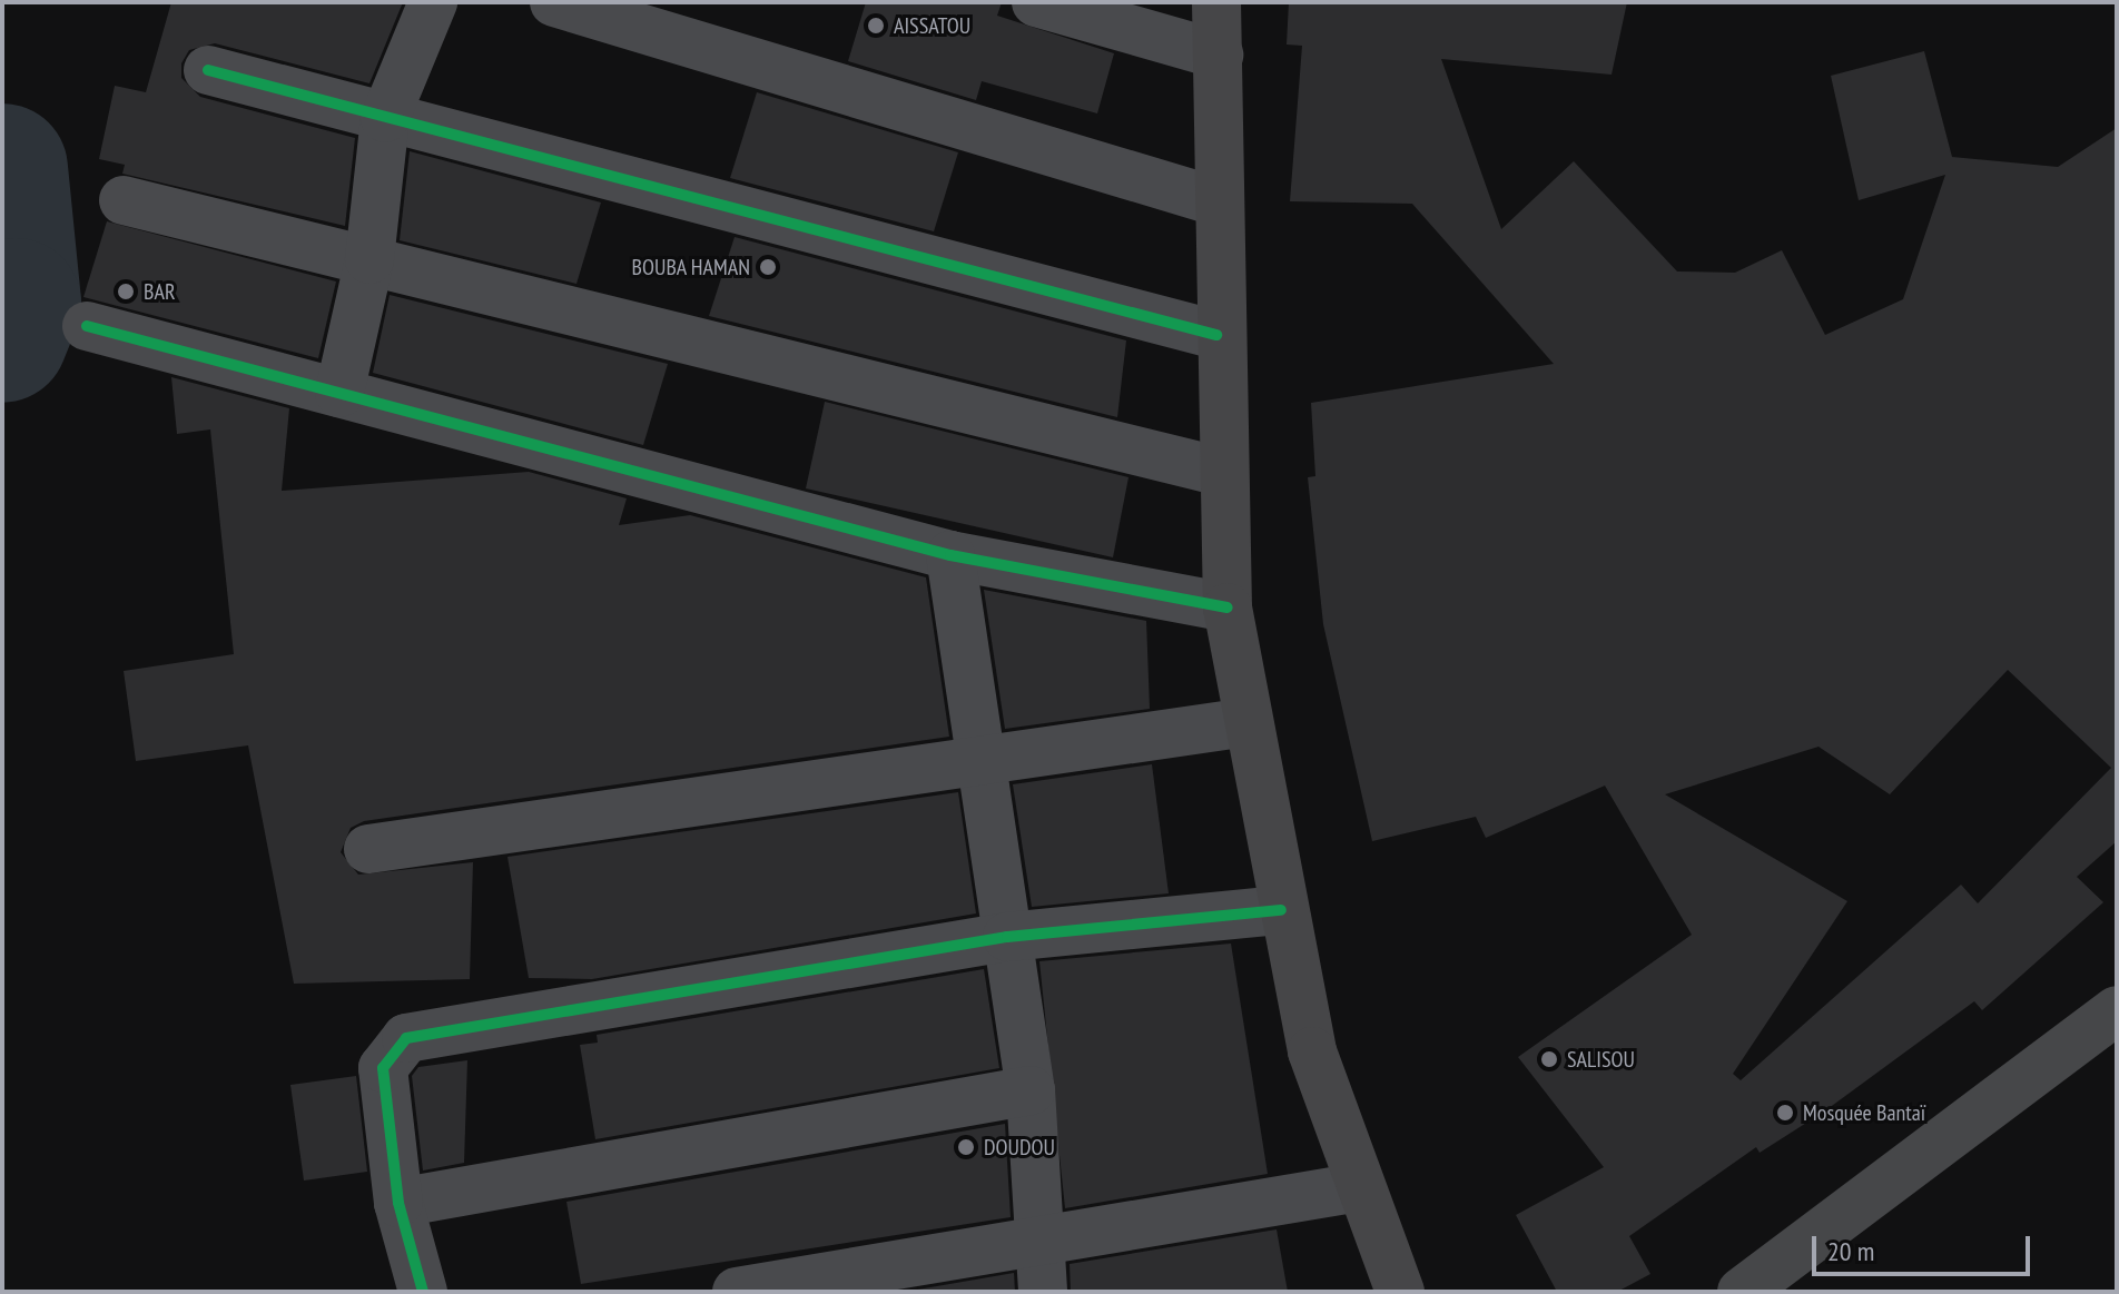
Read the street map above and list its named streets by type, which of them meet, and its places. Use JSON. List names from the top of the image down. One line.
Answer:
{"places":["AISSATOU","BOUBA HAMAN","BAR","SALISOU","Mosquée Bantaï","DOUDOU"],"scale_bar":"20 m"}
